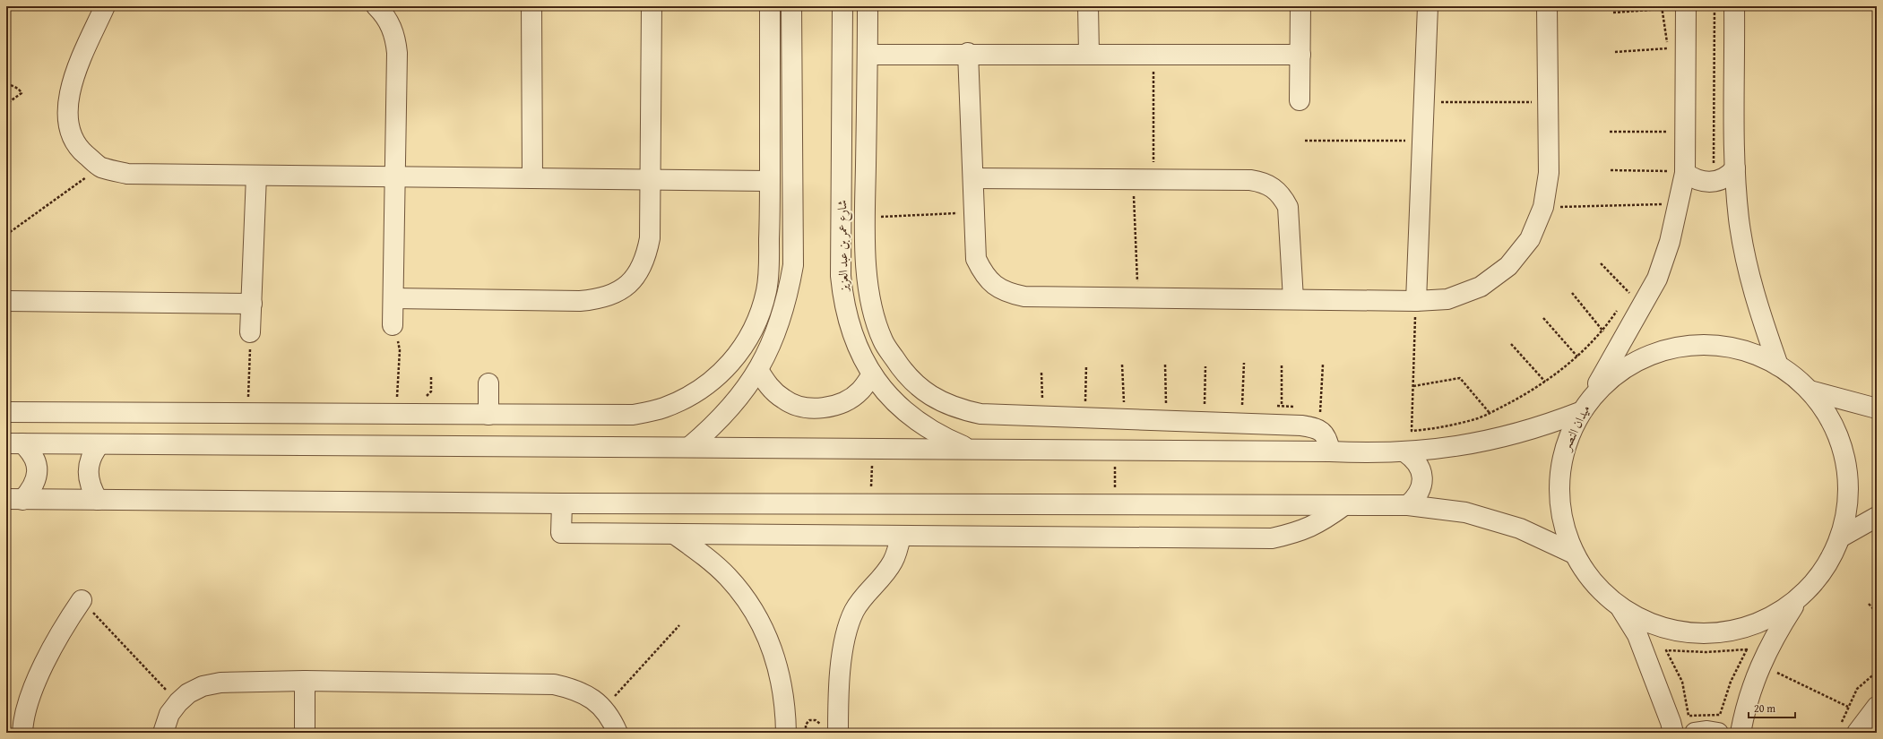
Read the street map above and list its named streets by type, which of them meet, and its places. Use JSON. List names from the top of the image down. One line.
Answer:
{"streets":{"street":["شارع عمر بن عبد العزيز","ميدان النصر"]},"scale_bar":"20 m"}
